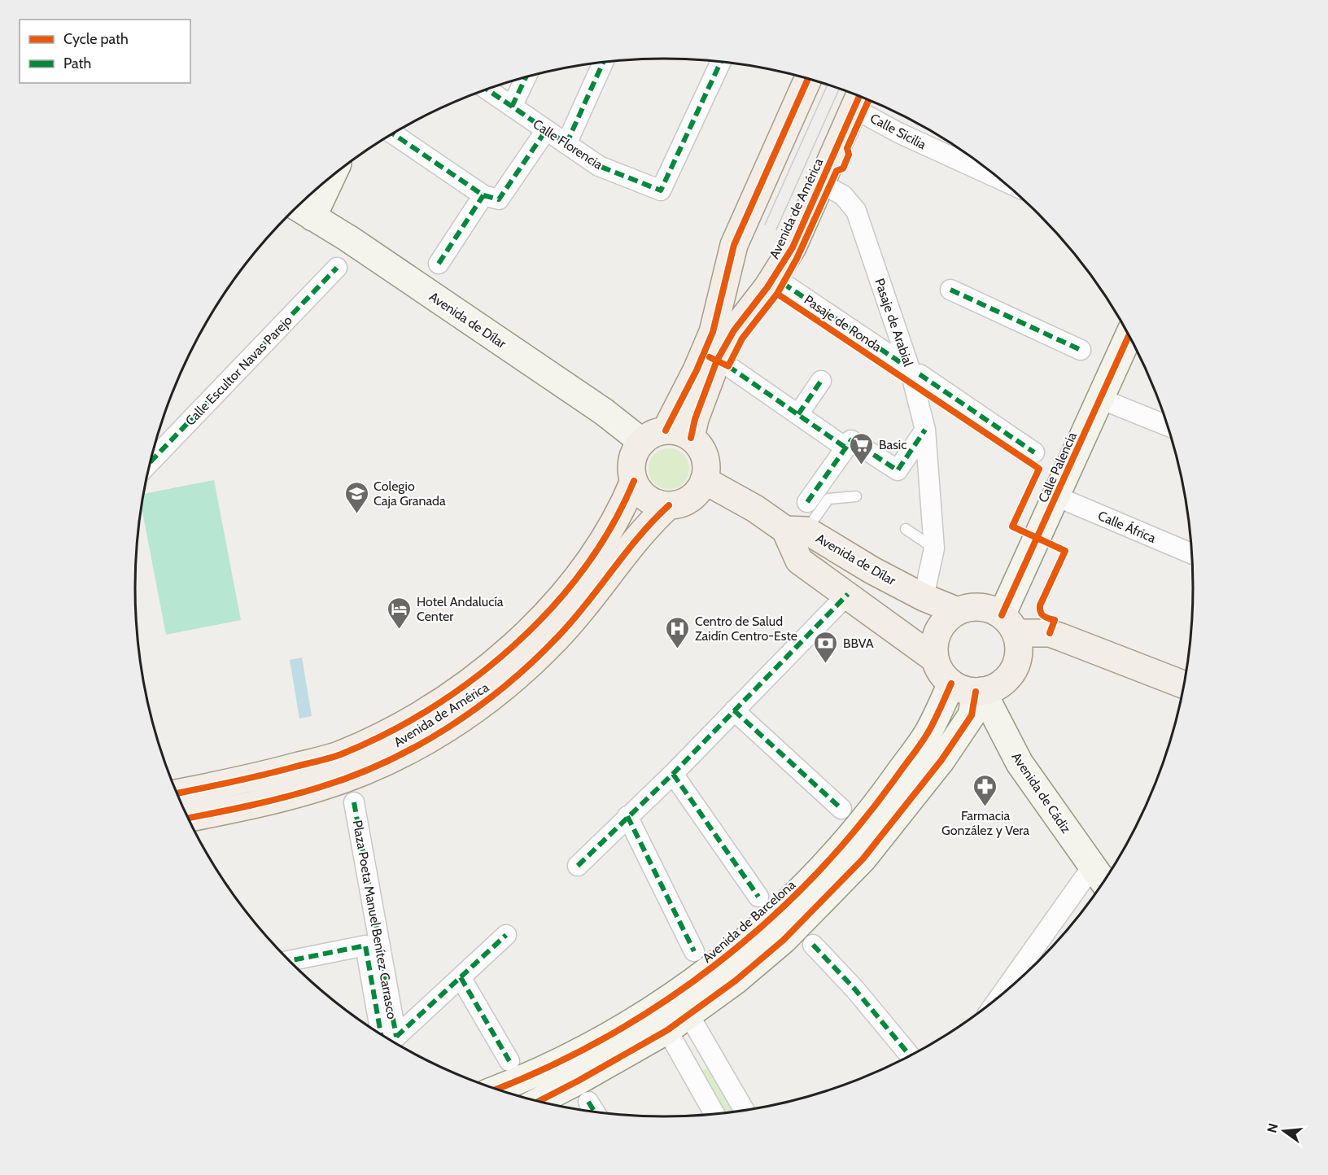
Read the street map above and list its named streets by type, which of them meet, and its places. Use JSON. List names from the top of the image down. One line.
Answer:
{"streets":{"main road":["Avenida de América","Avenida de Dílar","Calle Palencia","Avenida de Cádiz","Avenida de Barcelona"],"street":["Calle Sicilia","Calle Florencia","Pasaje de Arabial","Pasaje de Ronda","Calle Escultor Navas Parejo","Calle África","Plaza Poeta Manuel Benítez Carrasco"]},"crossings":[["Calle Sicilia","Avenida de América"],["Avenida de América","Avenida de Dílar"],["Avenida de América","Pasaje de Arabial"],["Avenida de Dílar","Pasaje de Arabial"],["Avenida de Dílar","Calle Palencia"],["Avenida de Dílar","Avenida de Cádiz"],["Avenida de Dílar","Avenida de Barcelona"],["Calle Palencia","Calle África"],["Calle Palencia","Avenida de Cádiz"],["Calle Palencia","Avenida de Barcelona"],["Avenida de Cádiz","Avenida de Barcelona"]],"places":{"supermarket":["Basic"],"school or university":["Colegio Caja Granada"],"hotel":["Hotel Andalucía Center"],"hospital":["Centro de Salud Zaidín Centro-Este"],"bank":["BBVA"],"pharmacy":["Farmacia González y Vera"]},"legend":["Cycle path","Path"],"north":"left"}
